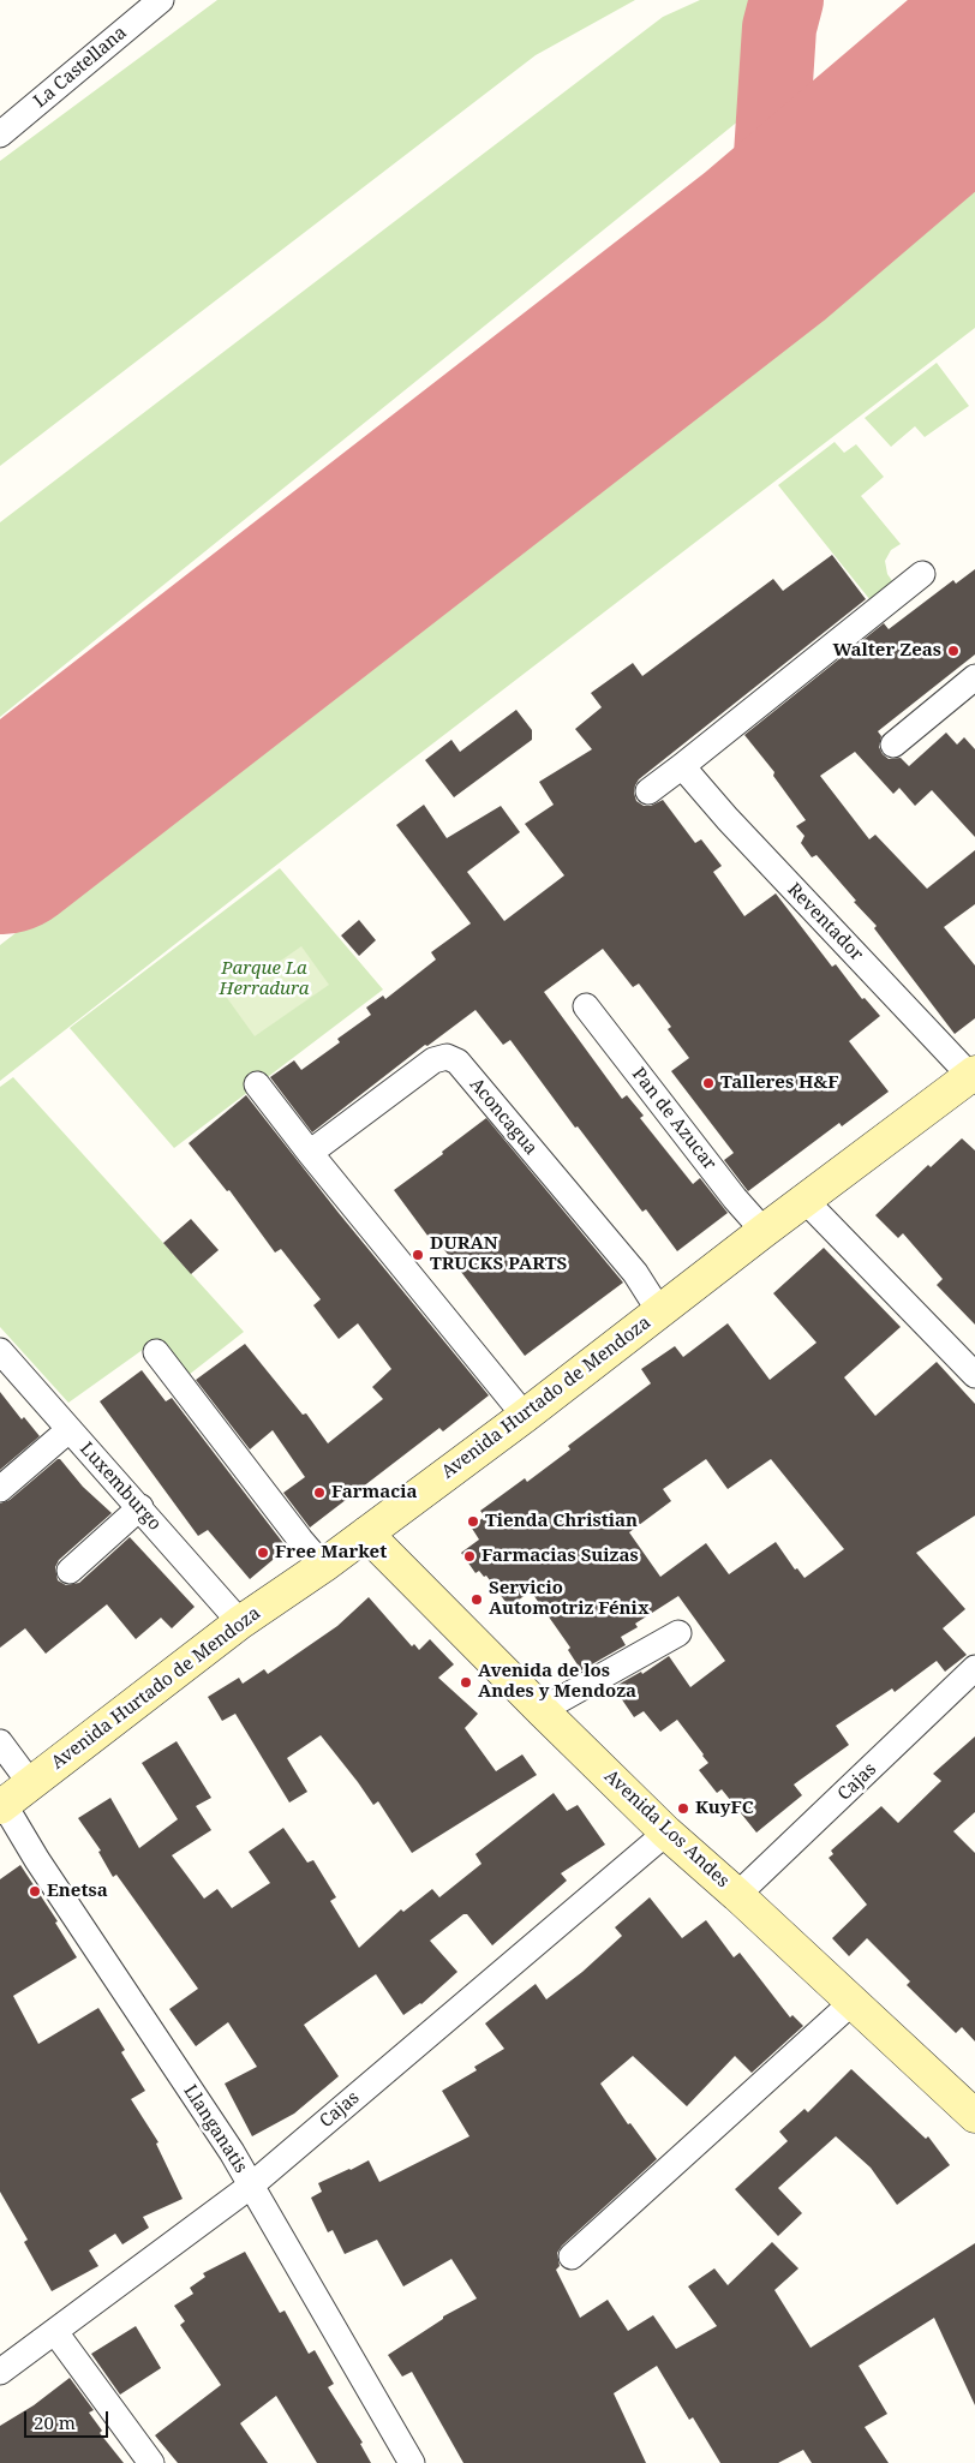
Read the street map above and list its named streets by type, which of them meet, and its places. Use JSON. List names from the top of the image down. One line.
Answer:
{"streets":{"main road":["Avenida Hurtado de Mendoza","Avenida Los Andes"],"street":["La Castellana","Reventador","Aconcagua","Pan de Azucar","Luxemburgo","Cajas","Llanganatis"]},"crossings":[["Reventador","Avenida Hurtado de Mendoza"],["Aconcagua","Avenida Hurtado de Mendoza"],["Pan de Azucar","Avenida Hurtado de Mendoza"],["Avenida Hurtado de Mendoza","Luxemburgo"],["Avenida Hurtado de Mendoza","Avenida Los Andes"],["Avenida Hurtado de Mendoza","Llanganatis"],["Cajas","Avenida Los Andes"],["Cajas","Llanganatis"]],"parks":["Parque La Herradura"],"places":["Walter Zeas","Talleres H&F","DURAN TRUCKS PARTS","Farmacia","Tienda Christian","Free Market","Farmacias Suizas","Servicio Automotriz Fénix","Avenida de los Andes y Mendoza","KuyFC","Enetsa"],"scale_bar":"20 m"}
